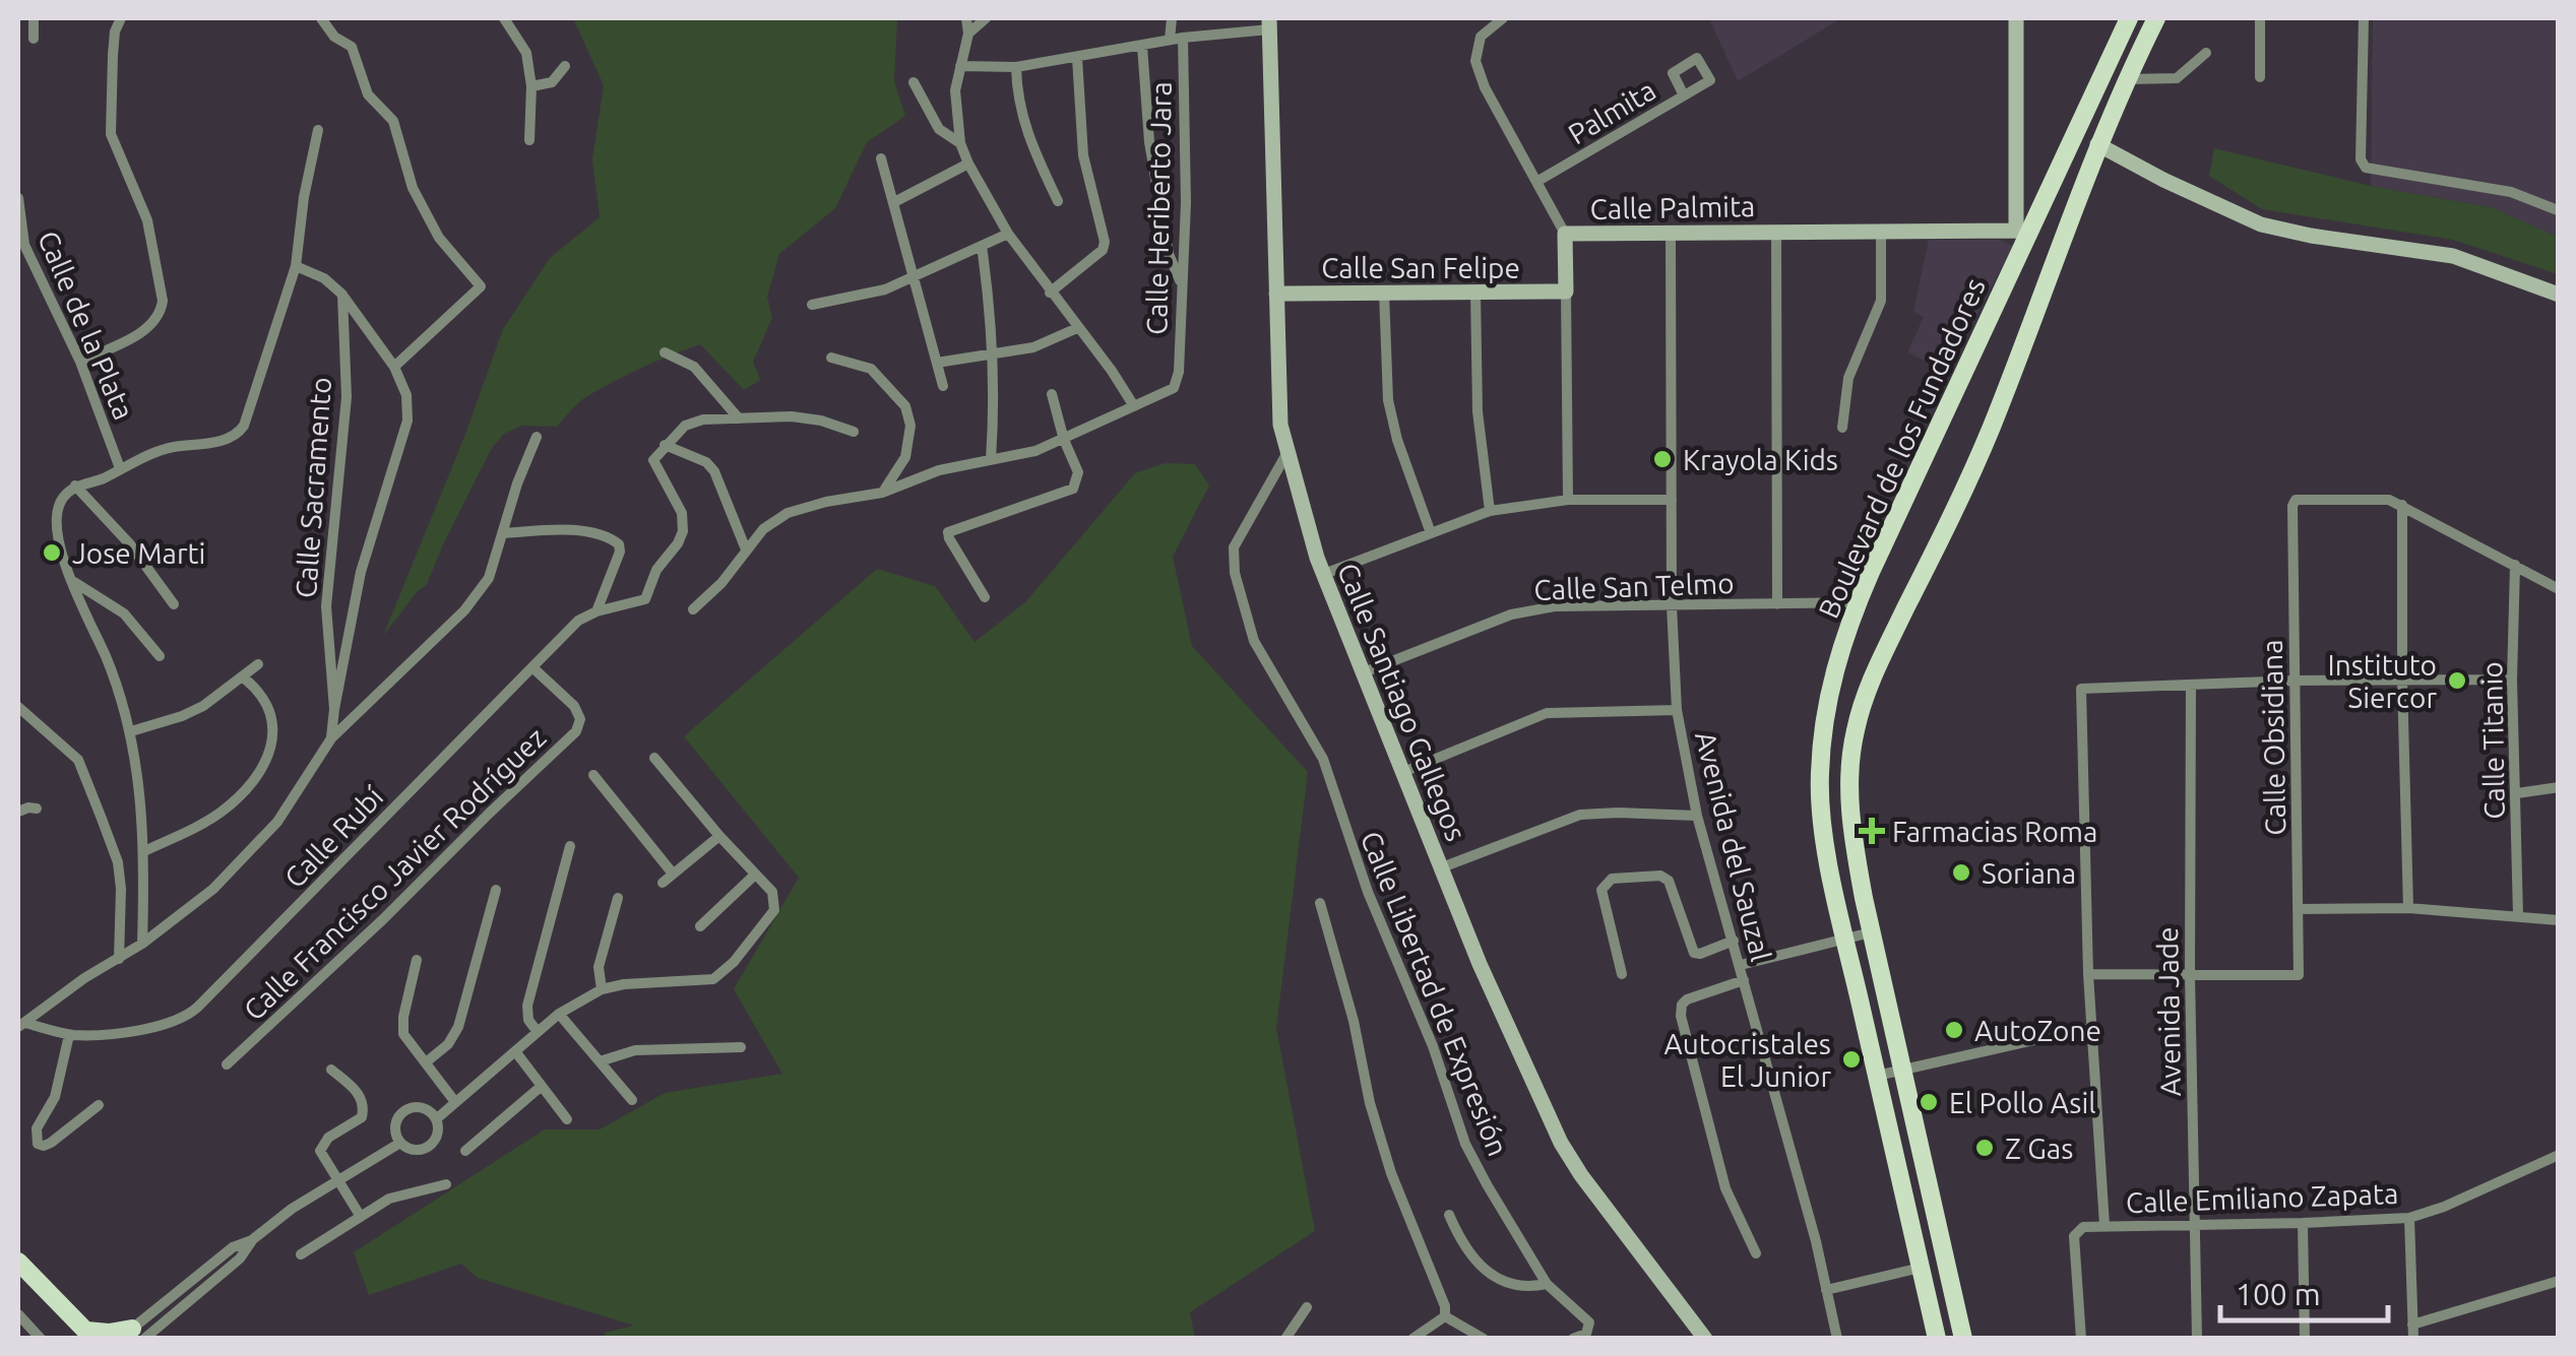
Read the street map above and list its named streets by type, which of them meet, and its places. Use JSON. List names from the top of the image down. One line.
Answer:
{"streets":{"main road":["Boulevard de los Fundadores"],"street":["Palmita","Calle Palmita","Calle Heriberto Jara","Calle San Felipe","Calle de la Plata","Calle Sacramento","Calle San Telmo","Calle Santiago Gallegos","Calle Obsidiana","Calle Titanio","Calle Rubí","Avenida del Sauzal","Calle Francisco Javier Rodríguez","Calle Libertad de Expresión","Avenida Jade","Calle Emiliano Zapata"]},"crossings":[["Palmita","Calle Palmita"],["Calle Palmita","Boulevard de los Fundadores"],["Calle Palmita","Avenida del Sauzal"],["Calle San Felipe","Calle Santiago Gallegos"],["Boulevard de los Fundadores","Calle San Telmo"],["Calle San Telmo","Calle Santiago Gallegos"],["Calle San Telmo","Avenida del Sauzal"],["Calle Santiago Gallegos","Calle Libertad de Expresión"],["Calle Obsidiana","Avenida Jade"],["Calle Rubí","Calle Francisco Javier Rodríguez"],["Avenida Jade","Calle Emiliano Zapata"]],"places":{"other":["Krayola Kids","Jose Marti","Instituto Siercor","Soriana","AutoZone","Autocristales El Junior","El Pollo Asil","Z Gas"],"health":["Farmacias Roma"]},"scale_bar":"100 m"}
